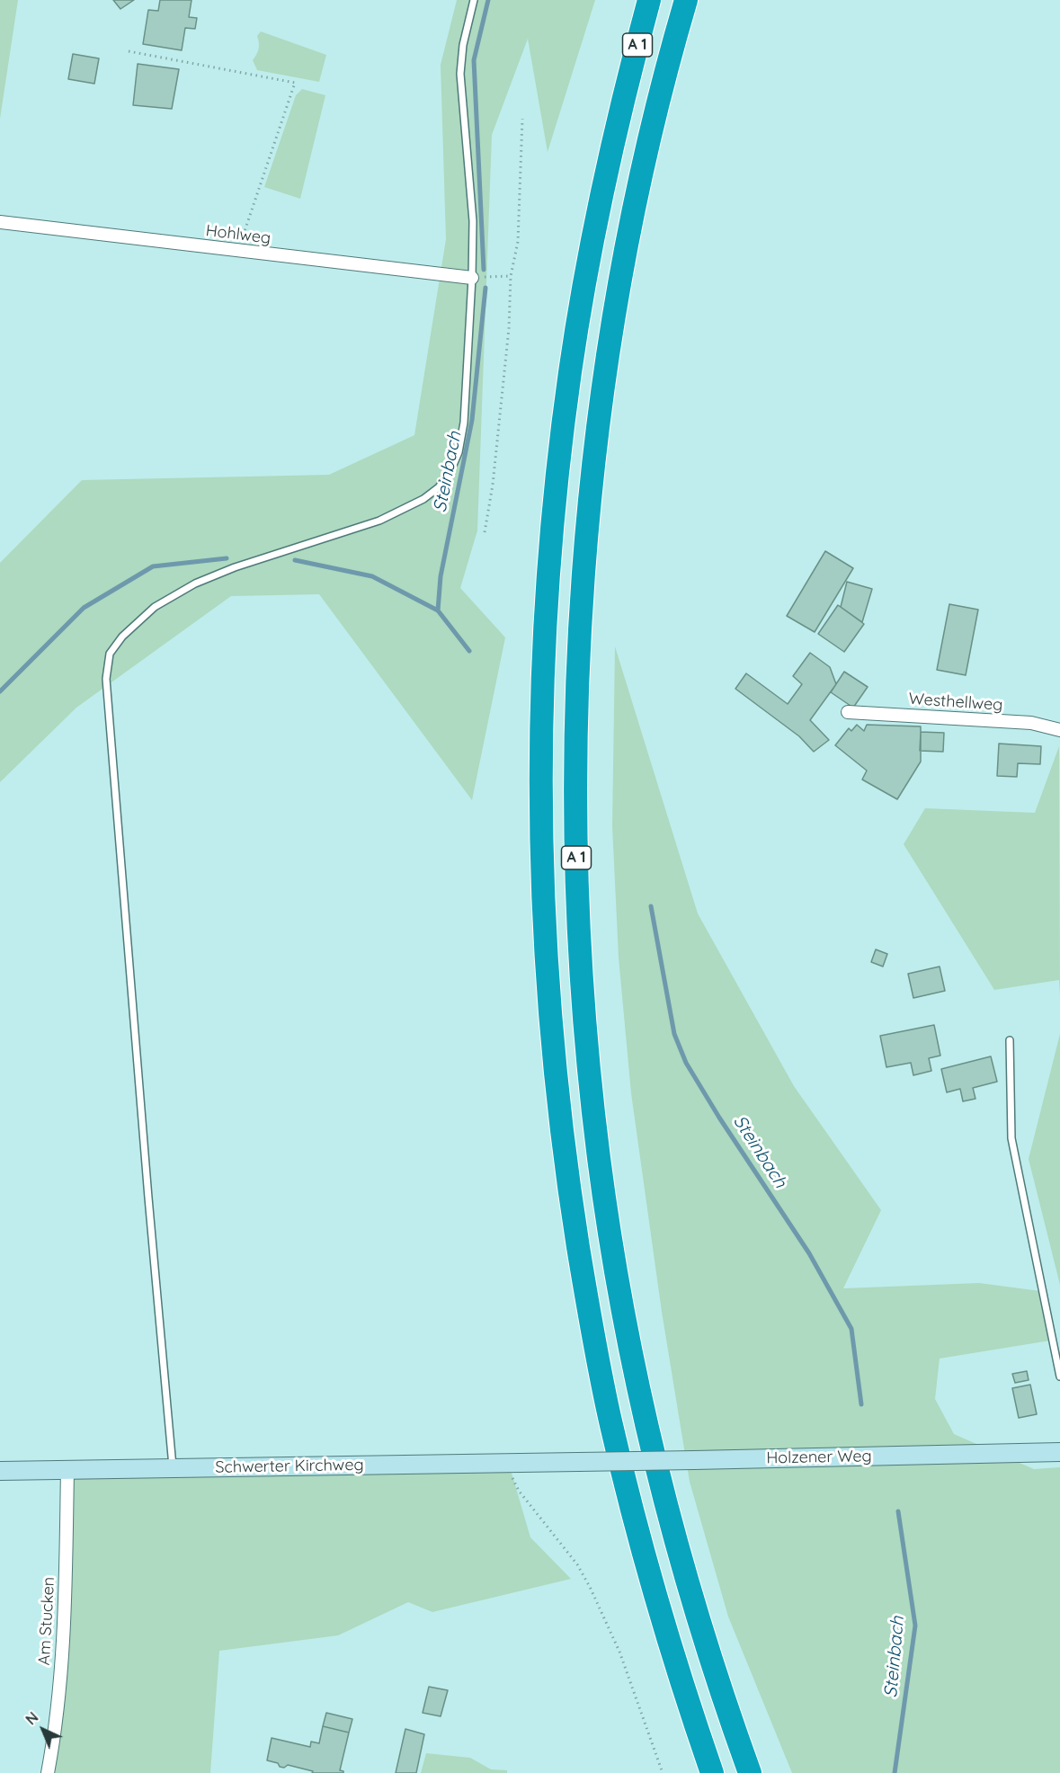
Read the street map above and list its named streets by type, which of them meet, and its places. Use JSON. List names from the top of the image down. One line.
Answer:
{"streets":{"highway":["A 1"],"main road":["Holzener Weg","Schwerter Kirchweg"],"street":["Hohlweg","Westhellweg","Am Stucken"]},"crossings":[["Holzener Weg","Schwerter Kirchweg"],["Schwerter Kirchweg","Am Stucken"]],"water":["Steinbach"],"north":"top left"}
